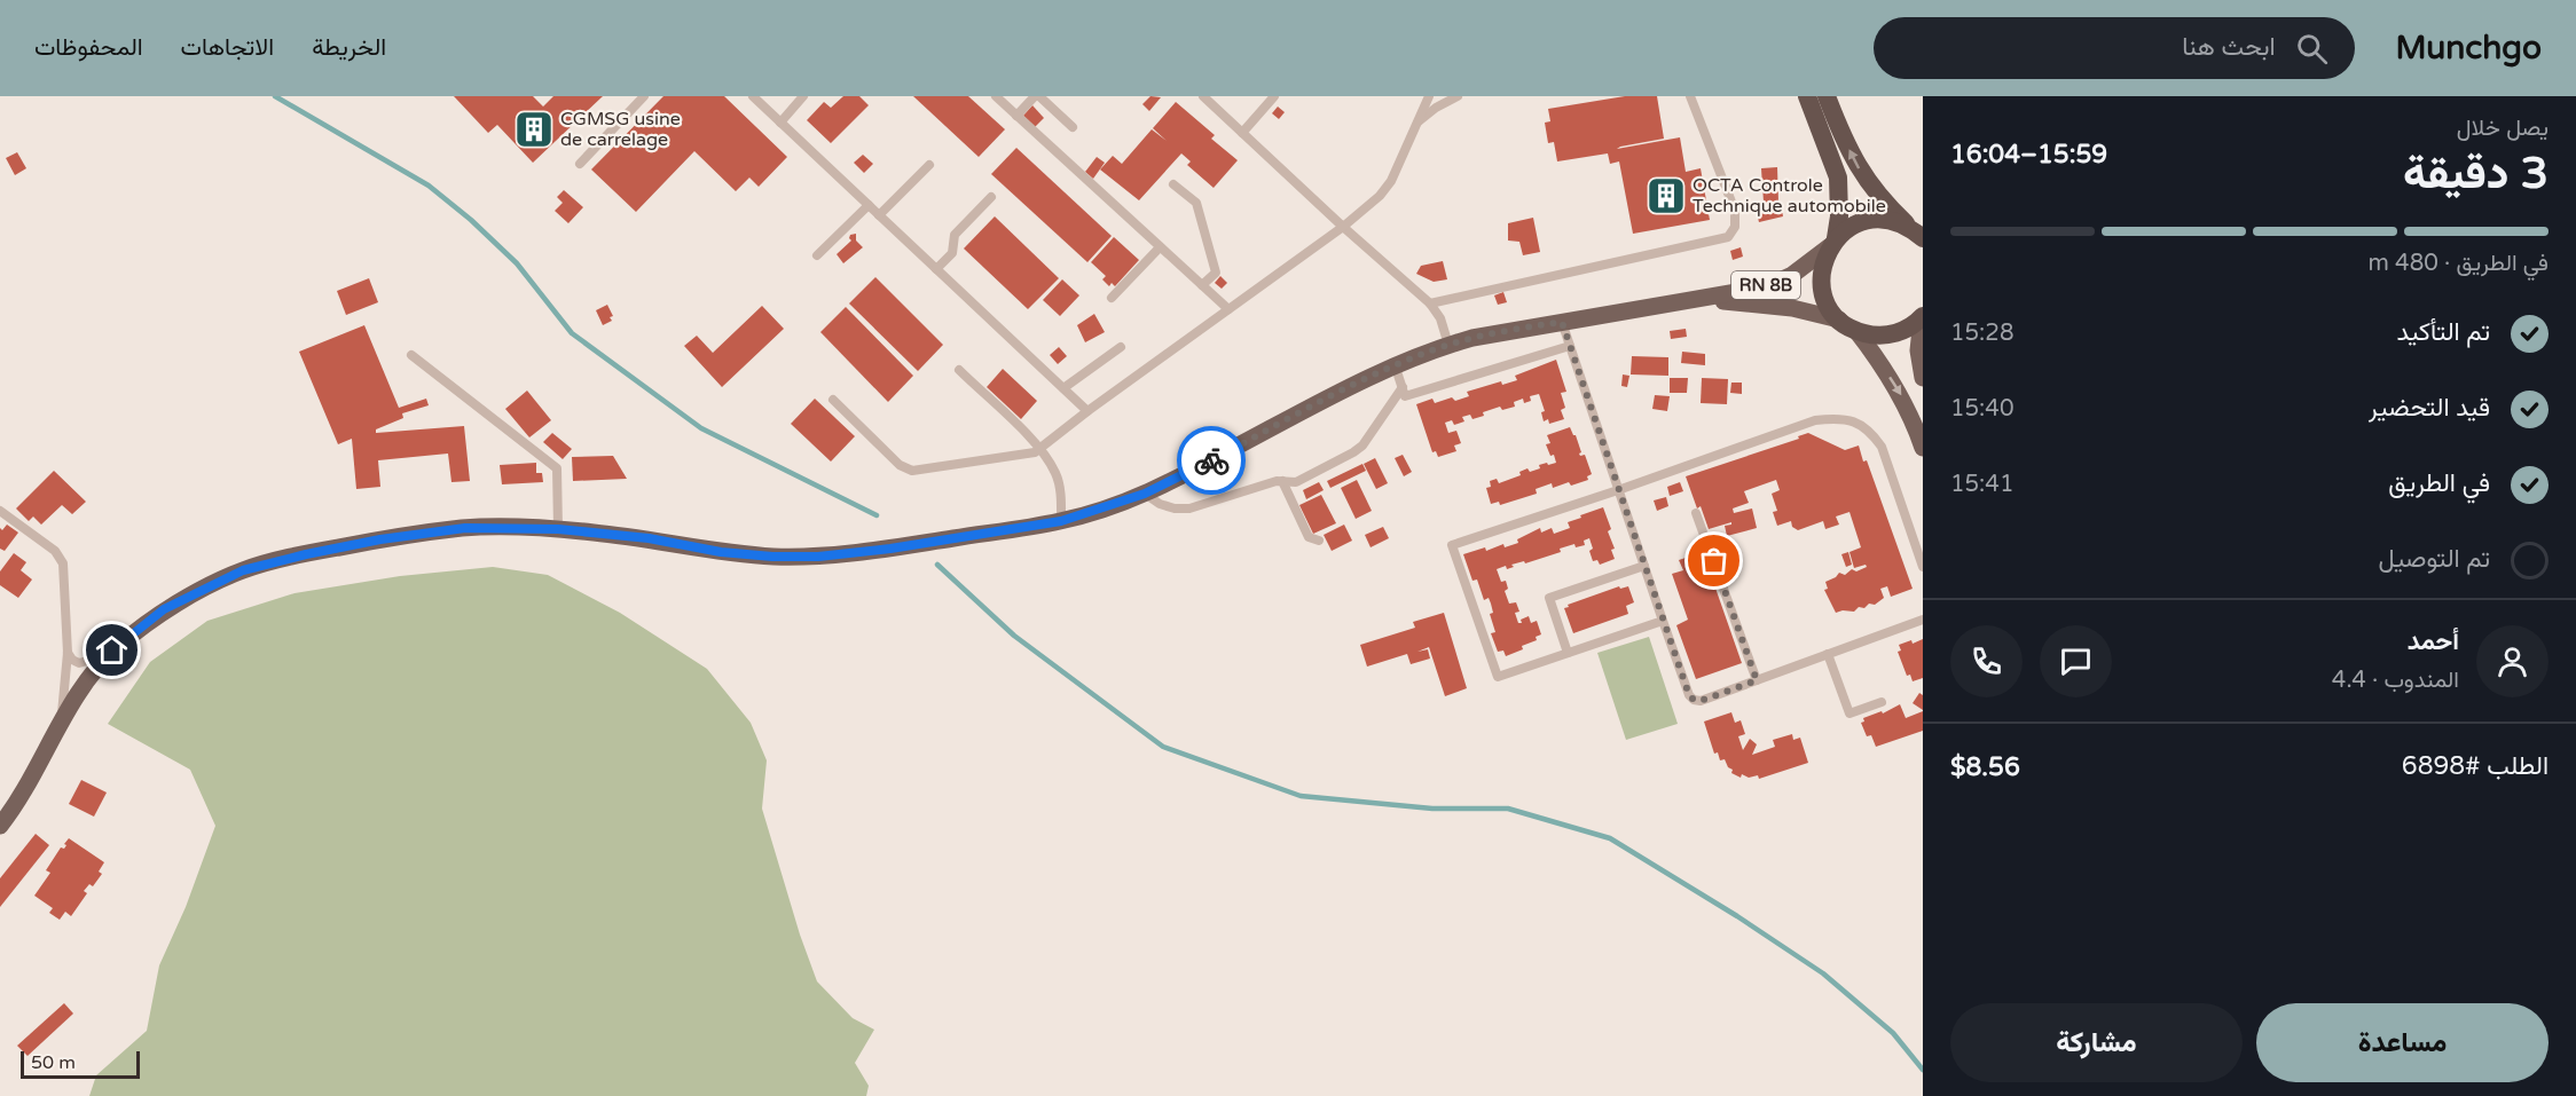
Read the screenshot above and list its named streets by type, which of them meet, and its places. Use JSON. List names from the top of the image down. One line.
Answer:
{"streets":{"main road":["RN 8B"]},"places":{"building":["CGMSG usine de carrelage","OCTA Controle Technique automobile"]},"scale_bar":"50 m","page":{"header":"Munchgo","search":"ابحث هنا","nav":["الخريطة","الاتجاهات","المحفوظات"],"heading":["3 دقيقة","يصل خلال","15:59–16:04"],"panel":["أحمد","المندوب · 4.4","الطلب #6898","$8.56"],"bar":"في الطريق · 480 m","list":[["تم التأكيد","15:28"],["قيد التحضير","15:40"],["في الطريق","15:41"],"تم التوصيل"],"buttons":["مساعدة","مشاركة"],"scale":"50 m"}}
